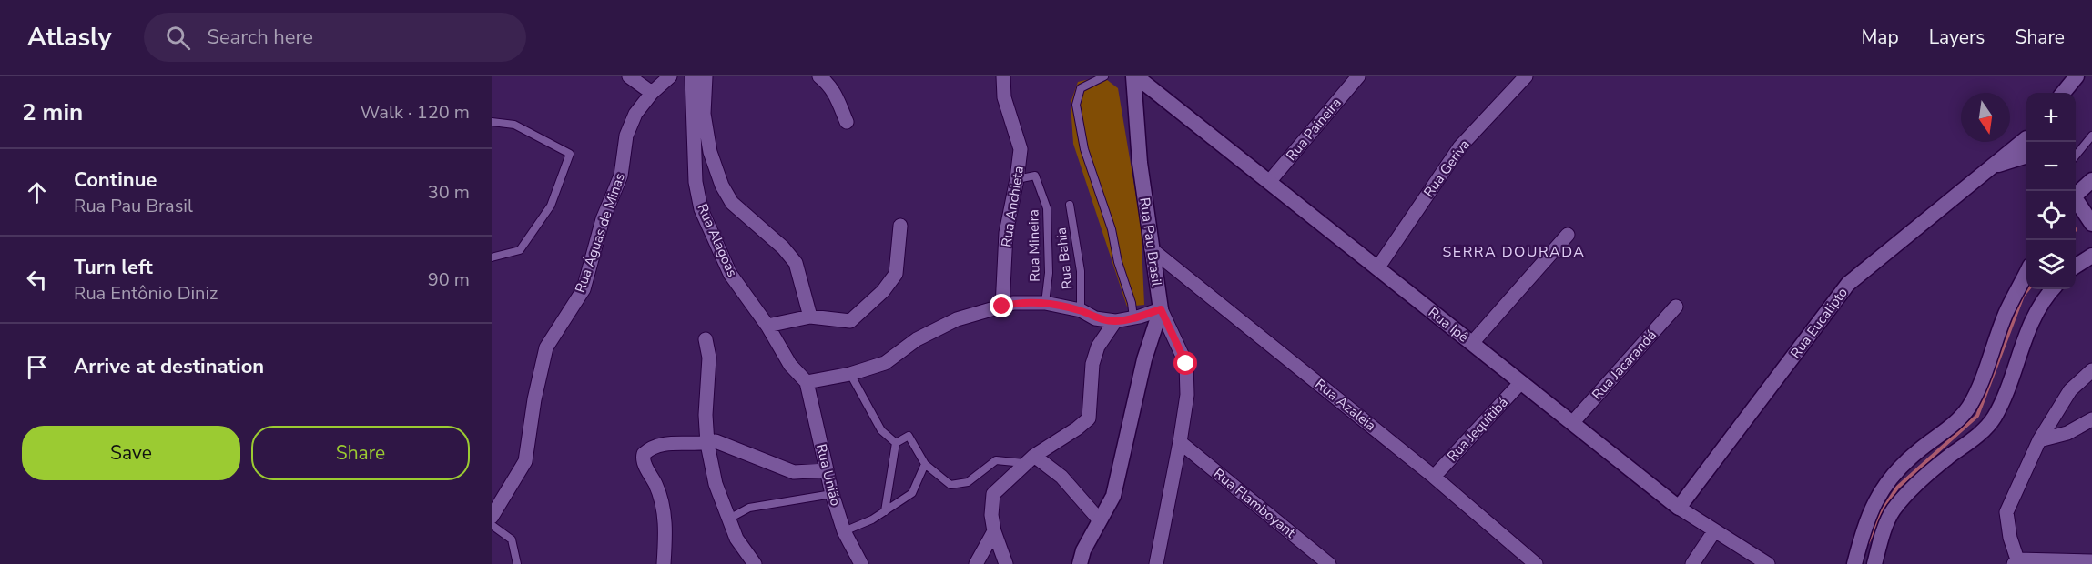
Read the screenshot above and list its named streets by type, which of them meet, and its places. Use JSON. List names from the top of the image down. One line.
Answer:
{"streets":{"street":["Rua Paineira","Rua Geriva","Rua Anchieta","Rua Águas de Minas","Rua Alagoas","Rua Pau Brasil","Rua Eucalipto","Rua Ipê","Rua Jacarandá","Rua Azaleia","Rua Jequitibá","Rua União","Rua Flamboyant"],"lane":["Rua Mineira","Rua Bahia"]},"crossings":[["Rua Paineira","Rua Ipê"],["Rua Geriva","Rua Ipê"],["Rua Anchieta","Rua Mineira"],["Rua Alagoas","Rua União"],["Rua Pau Brasil","Rua Ipê"],["Rua Pau Brasil","Rua Azaleia"],["Rua Pau Brasil","Rua Flamboyant"],["Rua Eucalipto","Rua Ipê"],["Rua Ipê","Rua Jacarandá"],["Rua Ipê","Rua Jequitibá"],["Rua Azaleia","Rua Jequitibá"]],"districts":["SERRA DOURADA"],"north":"bottom","page":{"header":"Atlasly","search":"Search here","nav":["Map","Layers","Share"],"heading":["2 min","Walk · 120 m"],"map_buttons":["+","−"],"list":[["Continue","Rua Pau Brasil","30 m"],["Turn left","Rua Entônio Diniz","90 m"],"Arrive at destination"],"buttons":["Save","Share"]}}
